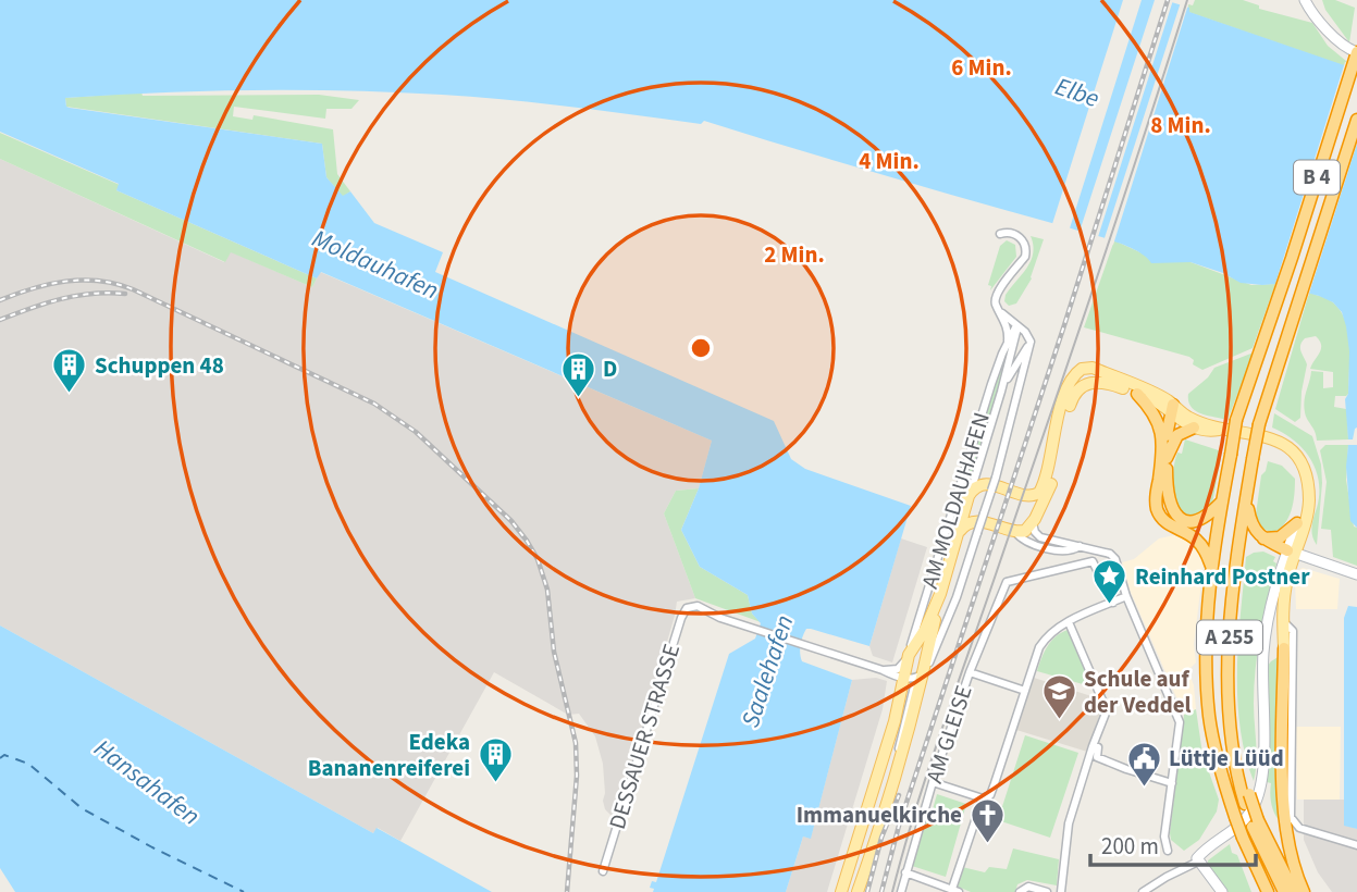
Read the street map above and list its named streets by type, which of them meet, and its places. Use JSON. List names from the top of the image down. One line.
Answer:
{"streets":{"highway":["B 4","A 255"],"main road":["AM MOLDAUHAFEN"],"street":["AM GLEISE","DESSAUER STRASSE"]},"crossings":[["B 4","A 255"]],"water":["Elbe","Moldauhafen","Saalehafen","Hansahafen"],"places":{"building":["Schuppen 48","D","Edeka Bananenreiferei"],"place":["Reinhard Postner"],"school or university":["Schule auf der Veddel"],"public building":["Lüttje Lüüd"],"church":["Immanuelkirche"]},"scale_bar":"200 m","rings":["6 Min.","8 Min.","4 Min.","2 Min."]}
